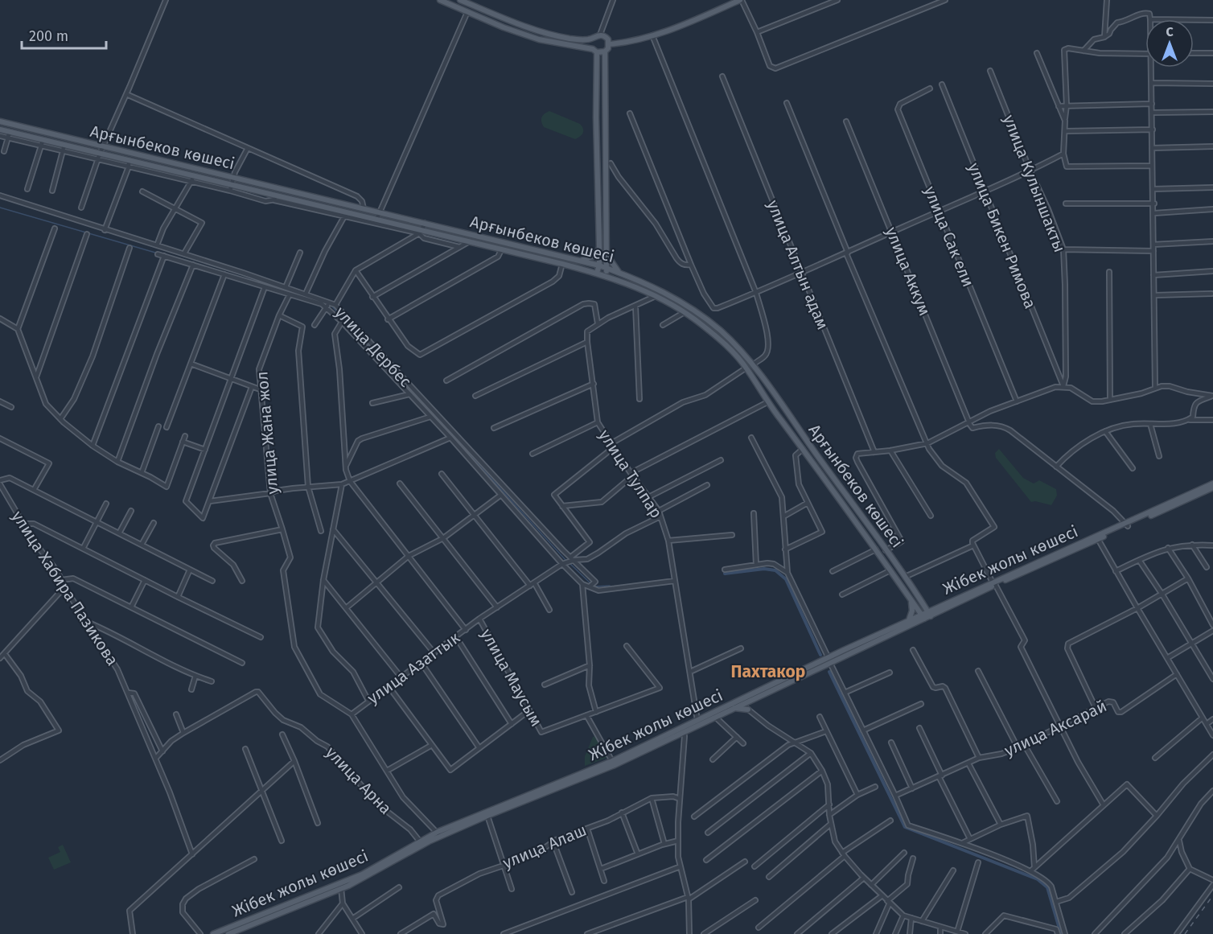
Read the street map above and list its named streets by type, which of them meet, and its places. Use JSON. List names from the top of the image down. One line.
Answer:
{"streets":{"main road":["Арғынбеков көшесі","Жібек жолы көшесі"],"street":["улица Кулыншакты","улица Бикен Римова","улица Сак ели","улица Алтын адам","улица Аккум","улица Дербес","улица Жана жол","улица Тулпар","улица Хабира Пазикова","улица Азаттык","улица Маусым","улица Аксарай","улица Арна","улица Алаш"]},"crossings":[["Арғынбеков көшесі","Жібек жолы көшесі"],["улица Кулыншакты","улица Бикен Римова"],["улица Дербес","улица Жана жол"],["улица Дербес","улица Азаттык"],["улица Жана жол","Жібек жолы көшесі"],["улица Жана жол","улица Азаттык"],["улица Тулпар","Жібек жолы көшесі"],["улица Тулпар","улица Азаттык"],["Жібек жолы көшесі","улица Арна"],["улица Хабира Пазикова","улица Арна"],["улица Азаттык","улица Маусым"]],"districts":["Пахтакор"],"scale_bar":"200 m","north":"top"}
